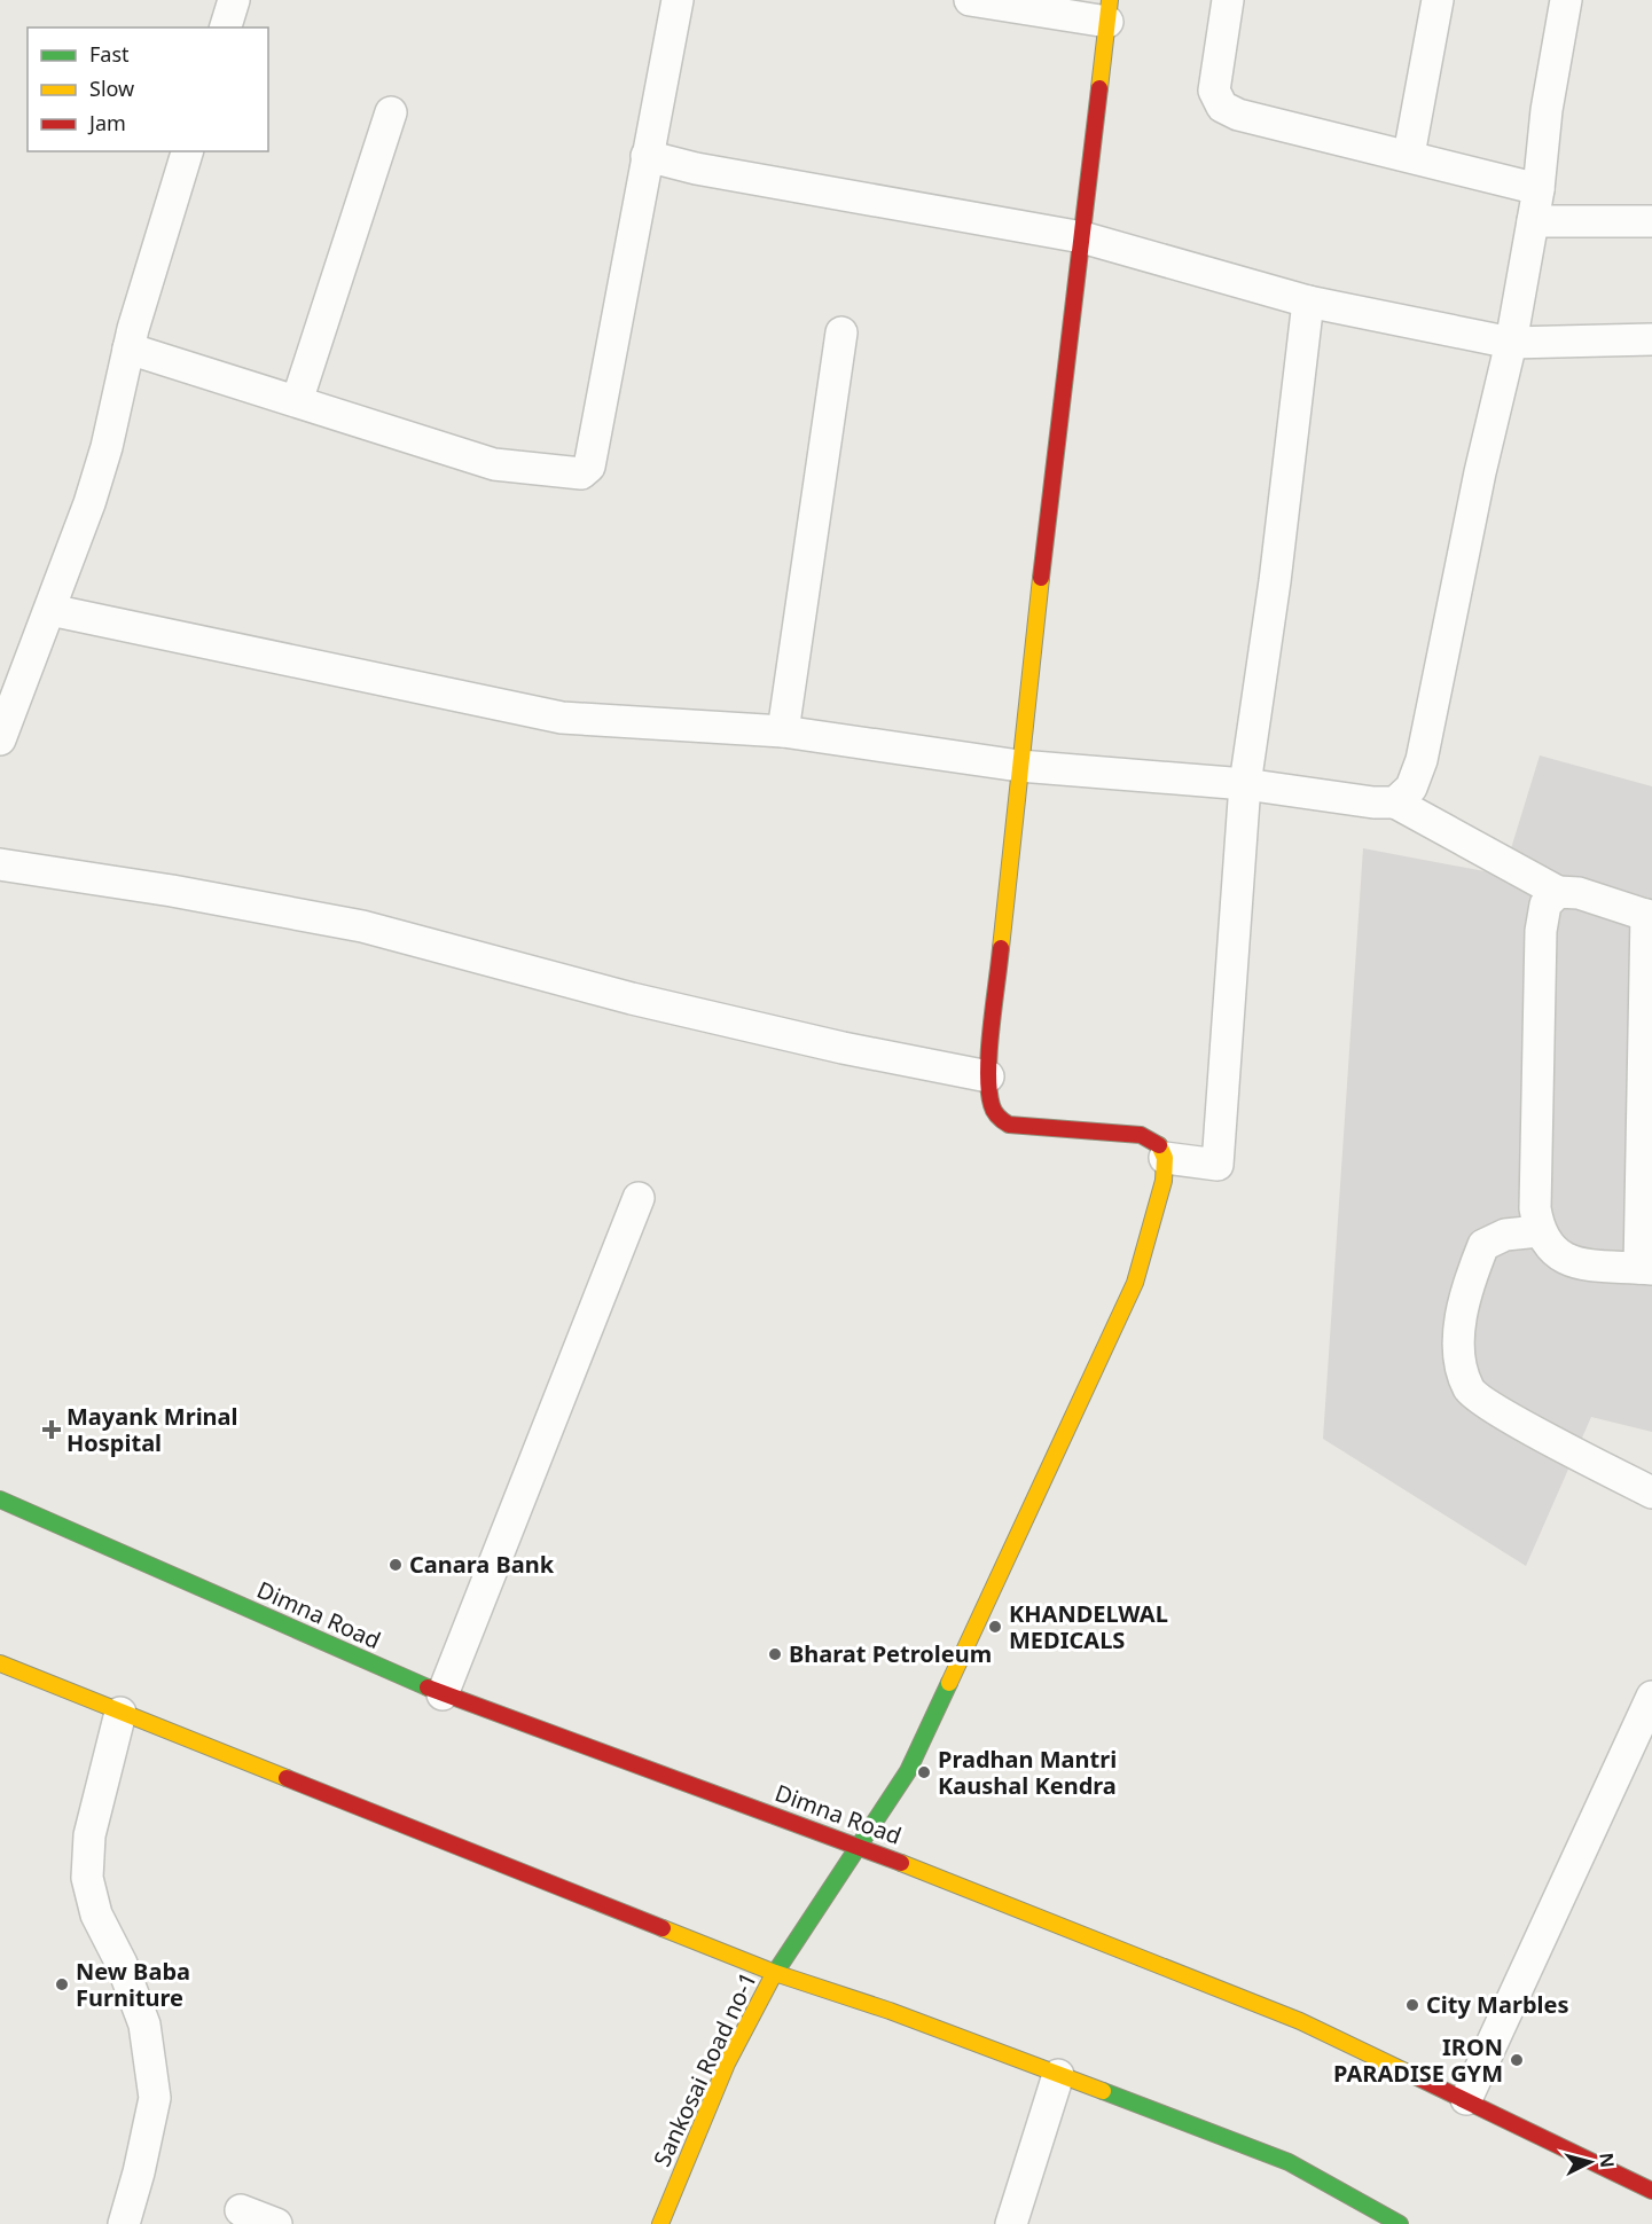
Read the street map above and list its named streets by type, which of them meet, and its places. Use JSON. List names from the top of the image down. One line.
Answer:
{"streets":{"street":["Dimna Road","Sankosai Road no-1"]},"crossings":[["Dimna Road","Sankosai Road no-1"]],"places":{"health":["Mayank Mrinal Hospital"],"other":["Canara Bank","KHANDELWAL MEDICALS","Bharat Petroleum","Pradhan Mantri Kaushal Kendra","New Baba Furniture","City Marbles","IRON PARADISE GYM"]},"legend":["Fast","Slow","Jam"],"north":"right"}
